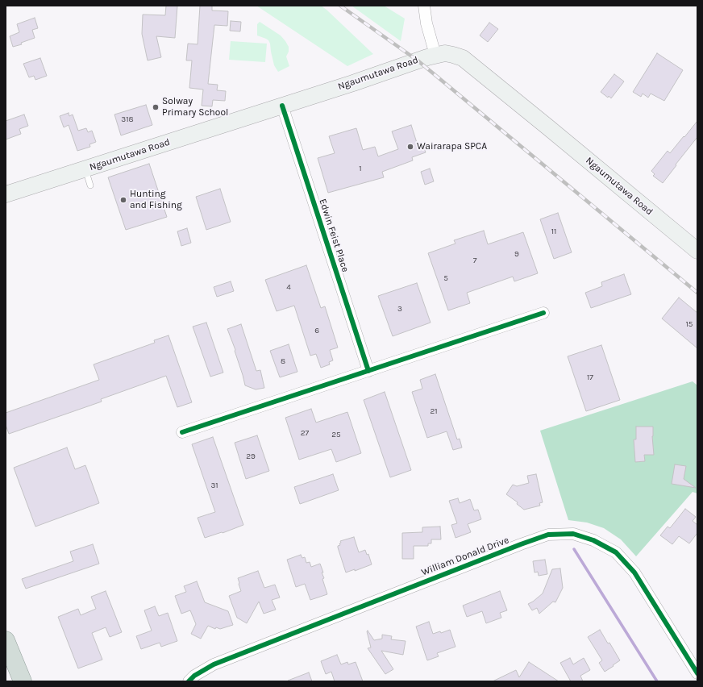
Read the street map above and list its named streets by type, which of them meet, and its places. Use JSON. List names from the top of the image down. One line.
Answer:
{"streets":{"main road":["Ngaumutawa Road"],"street":["Edwin Feist Place","William Donald Drive"]},"crossings":[["Ngaumutawa Road","Edwin Feist Place"]],"places":["Solway Primary School","Wairarapa SPCA","Hunting and Fishing"],"house_numbers":["318","1","11","9","7","5","4","3","15","6","8","17","21","27","25","29","31"]}
